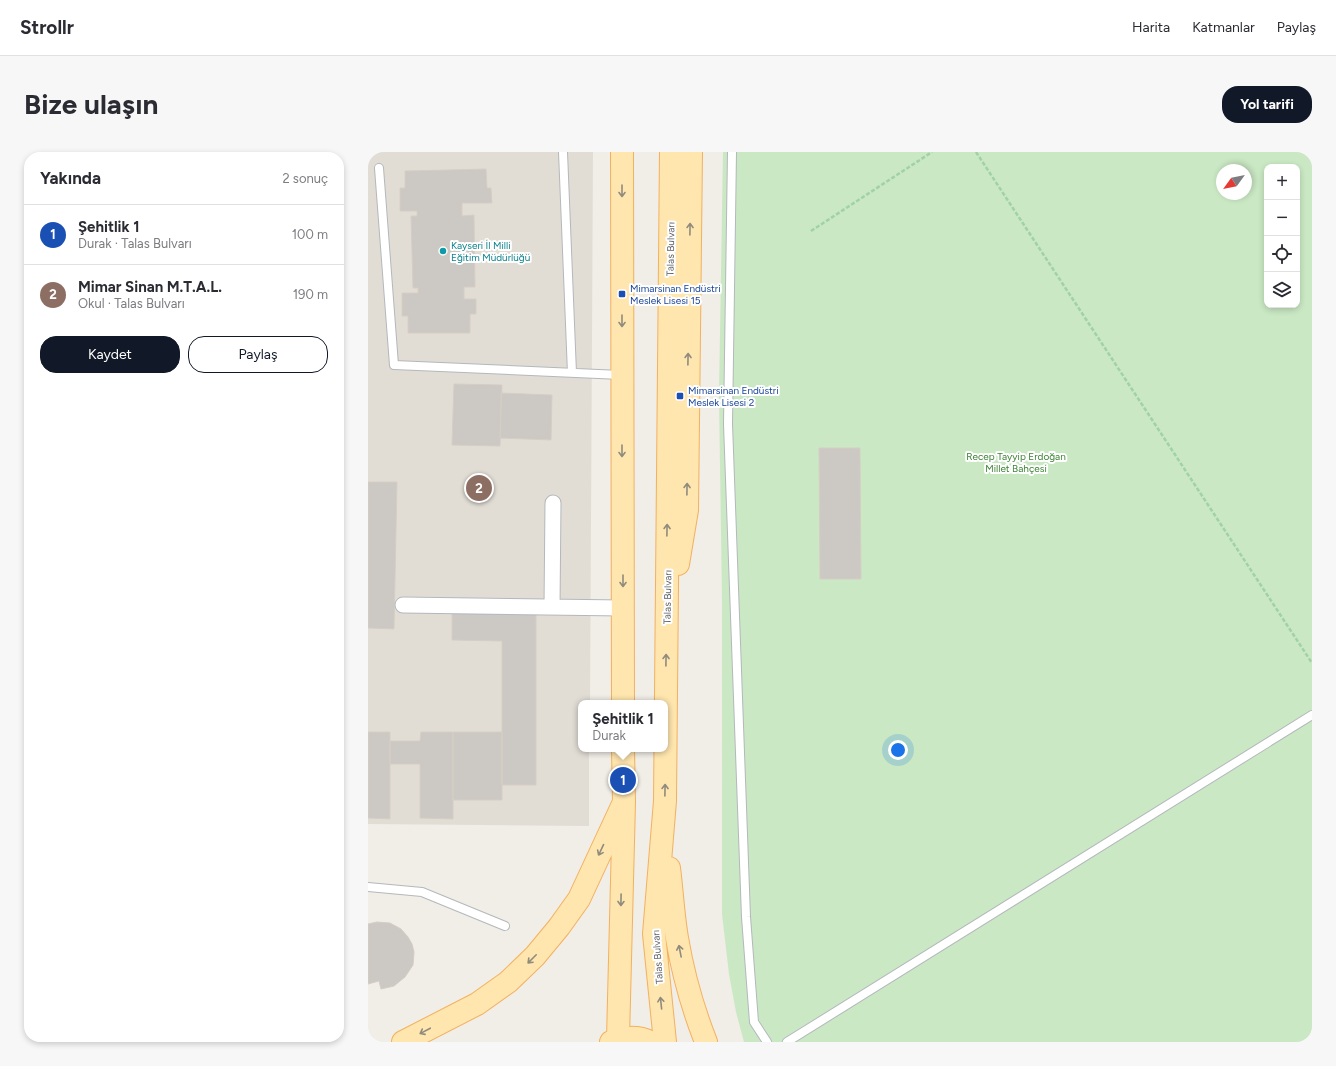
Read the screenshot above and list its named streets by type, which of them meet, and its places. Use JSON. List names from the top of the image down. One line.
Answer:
{"streets":{"main road":["Talas Bulvarı"]},"parks":["Recep Tayyip Erdoğan Millet Bahçesi"],"places":{"other":["Kayseri İl Milli Eğitim Müdürlüğü"],"transit":["Mimarsinan Endüstri Meslek Lisesi 15","Mimarsinan Endüstri Meslek Lisesi 2"]},"north":"bottom left","page":{"header":"Strollr","nav":["Harita","Katmanlar","Paylaş"],"buttons":["Yol tarifi",["Kaydet","Paylaş"]],"title":"Bize ulaşın","heading":["Yakında","2 sonuç"],"map_buttons":["+","−"],"list":[{"mark":"1","name":"Şehitlik 1","note":"Durak · Talas Bulvarı","value":"100 m"},{"mark":"2","name":"Mimar Sinan M.T.A.L.","note":"Okul · Talas Bulvarı","value":"190 m"}],"pins":["2","1"],"popup":["Şehitlik 1","Durak"]}}
